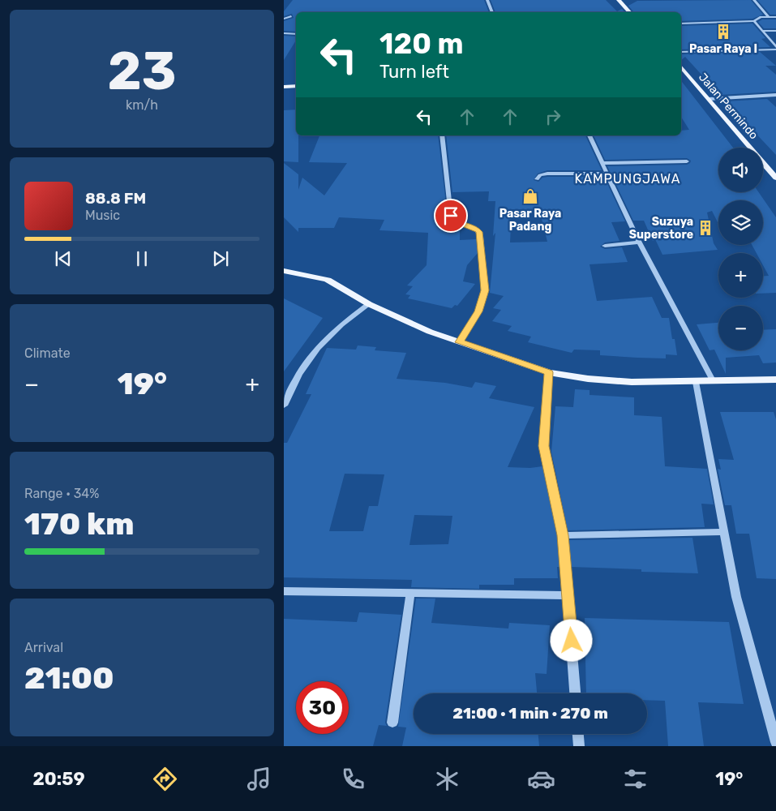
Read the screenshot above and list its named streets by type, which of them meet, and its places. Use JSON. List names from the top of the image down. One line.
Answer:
{"streets":{"main road":["Jalan Permindo"]},"districts":["KAMPUNGJAWA"],"places":{"building":["Pasar Raya I","Suzuya Superstore"],"shop":["Pasar Raya Padang"]},"page":{"tile":[["23","km/h"],"Climate",["Range · 34%","170 km"],["Arrival","21:00"]],"turn":["120 m","Turn left"],"map_buttons":["+","−"],"song":["88.8 FM","Music"],"heat":["−","19°","+"],"limit":"30","trip":"21:00 · 1 min · 270 m","tabs":["20:59","19°"]}}
